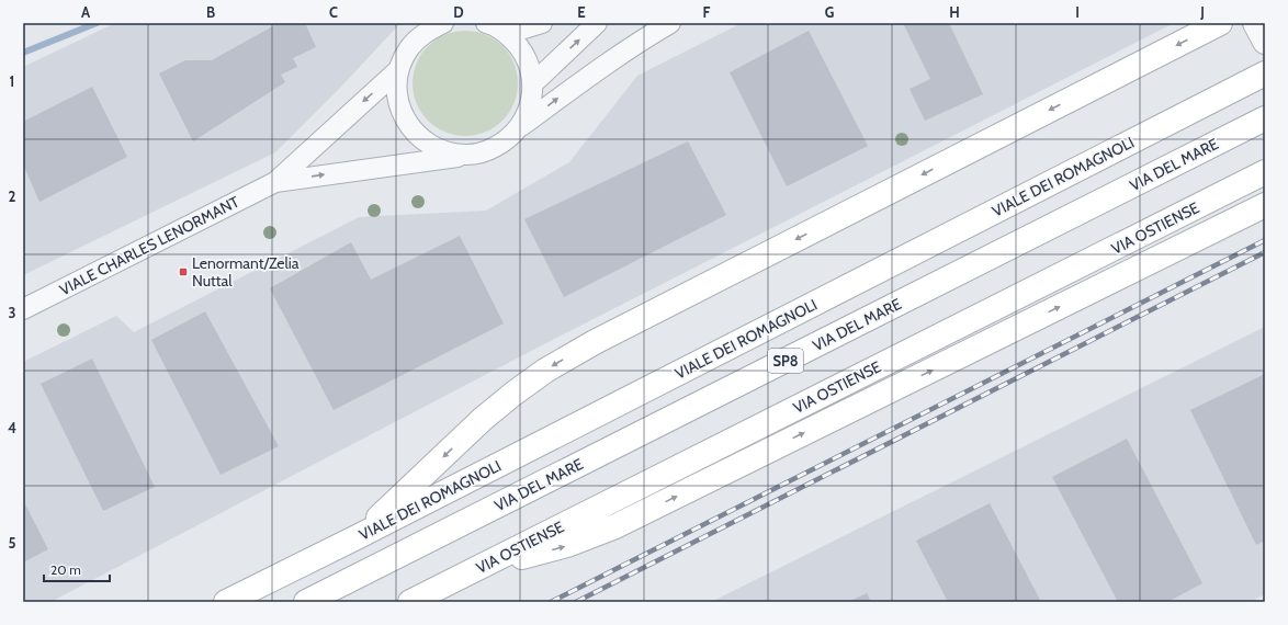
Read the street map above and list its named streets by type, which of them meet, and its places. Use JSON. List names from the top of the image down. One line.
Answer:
{"streets":{"main road":["VIA DEL MARE","VIALE DEI ROMAGNOLI","VIA OSTIENSE","SP8"],"street":["VIALE CHARLES LENORMANT"]},"places":{"transit":["Lenormant/Zelia Nuttal"]},"scale_bar":"20 m","grid":{"columns":["A","B","C","D","E","F","G","H","I","J"],"rows":["1","2","3","4","5"]}}
